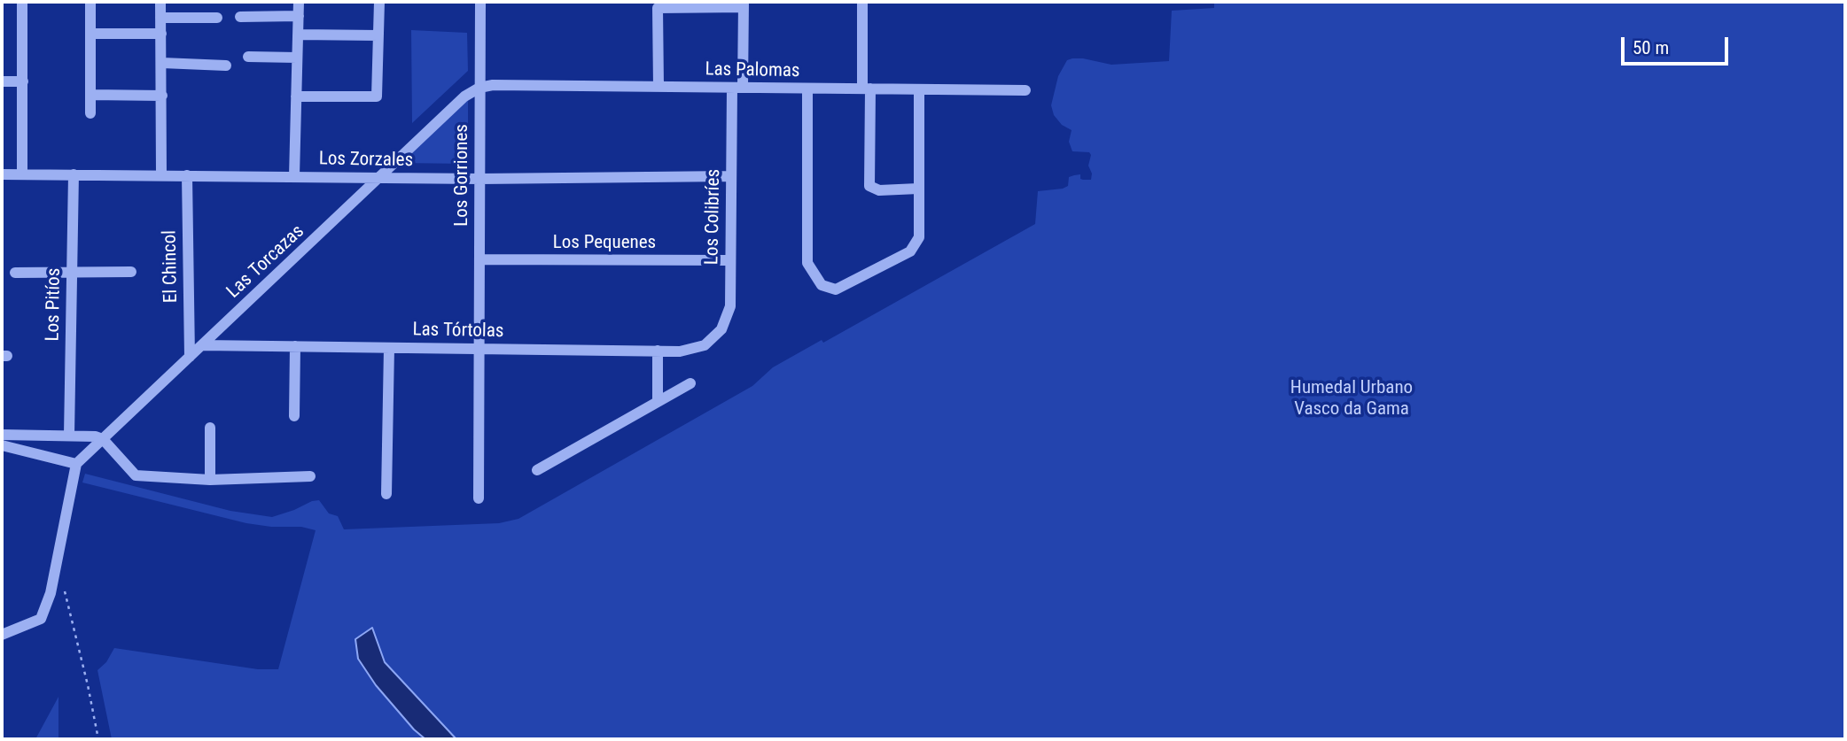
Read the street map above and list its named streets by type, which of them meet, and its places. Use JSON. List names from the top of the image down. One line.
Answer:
{"streets":{"street":["Las Palomas","Los Zorzales","Los Gorriones","Los Colibríes","Los Pequenes","Las Torcazas","El Chincol","Los Pitíos","Las Tórtolas"]},"crossings":[["Las Palomas","Los Gorriones"],["Las Palomas","Los Colibríes"],["Las Palomas","Las Torcazas"],["Los Zorzales","Los Gorriones"],["Los Zorzales","Los Colibríes"],["Los Zorzales","Las Torcazas"],["Los Zorzales","El Chincol"],["Los Zorzales","Los Pitíos"],["Los Gorriones","Los Pequenes"],["Los Gorriones","Las Torcazas"],["Los Gorriones","Las Tórtolas"],["Los Colibríes","Los Pequenes"],["Los Colibríes","Las Tórtolas"],["Las Torcazas","El Chincol"],["Las Torcazas","Las Tórtolas"]],"parks":["Humedal Urbano Vasco da Gama"],"scale_bar":"50 m"}
